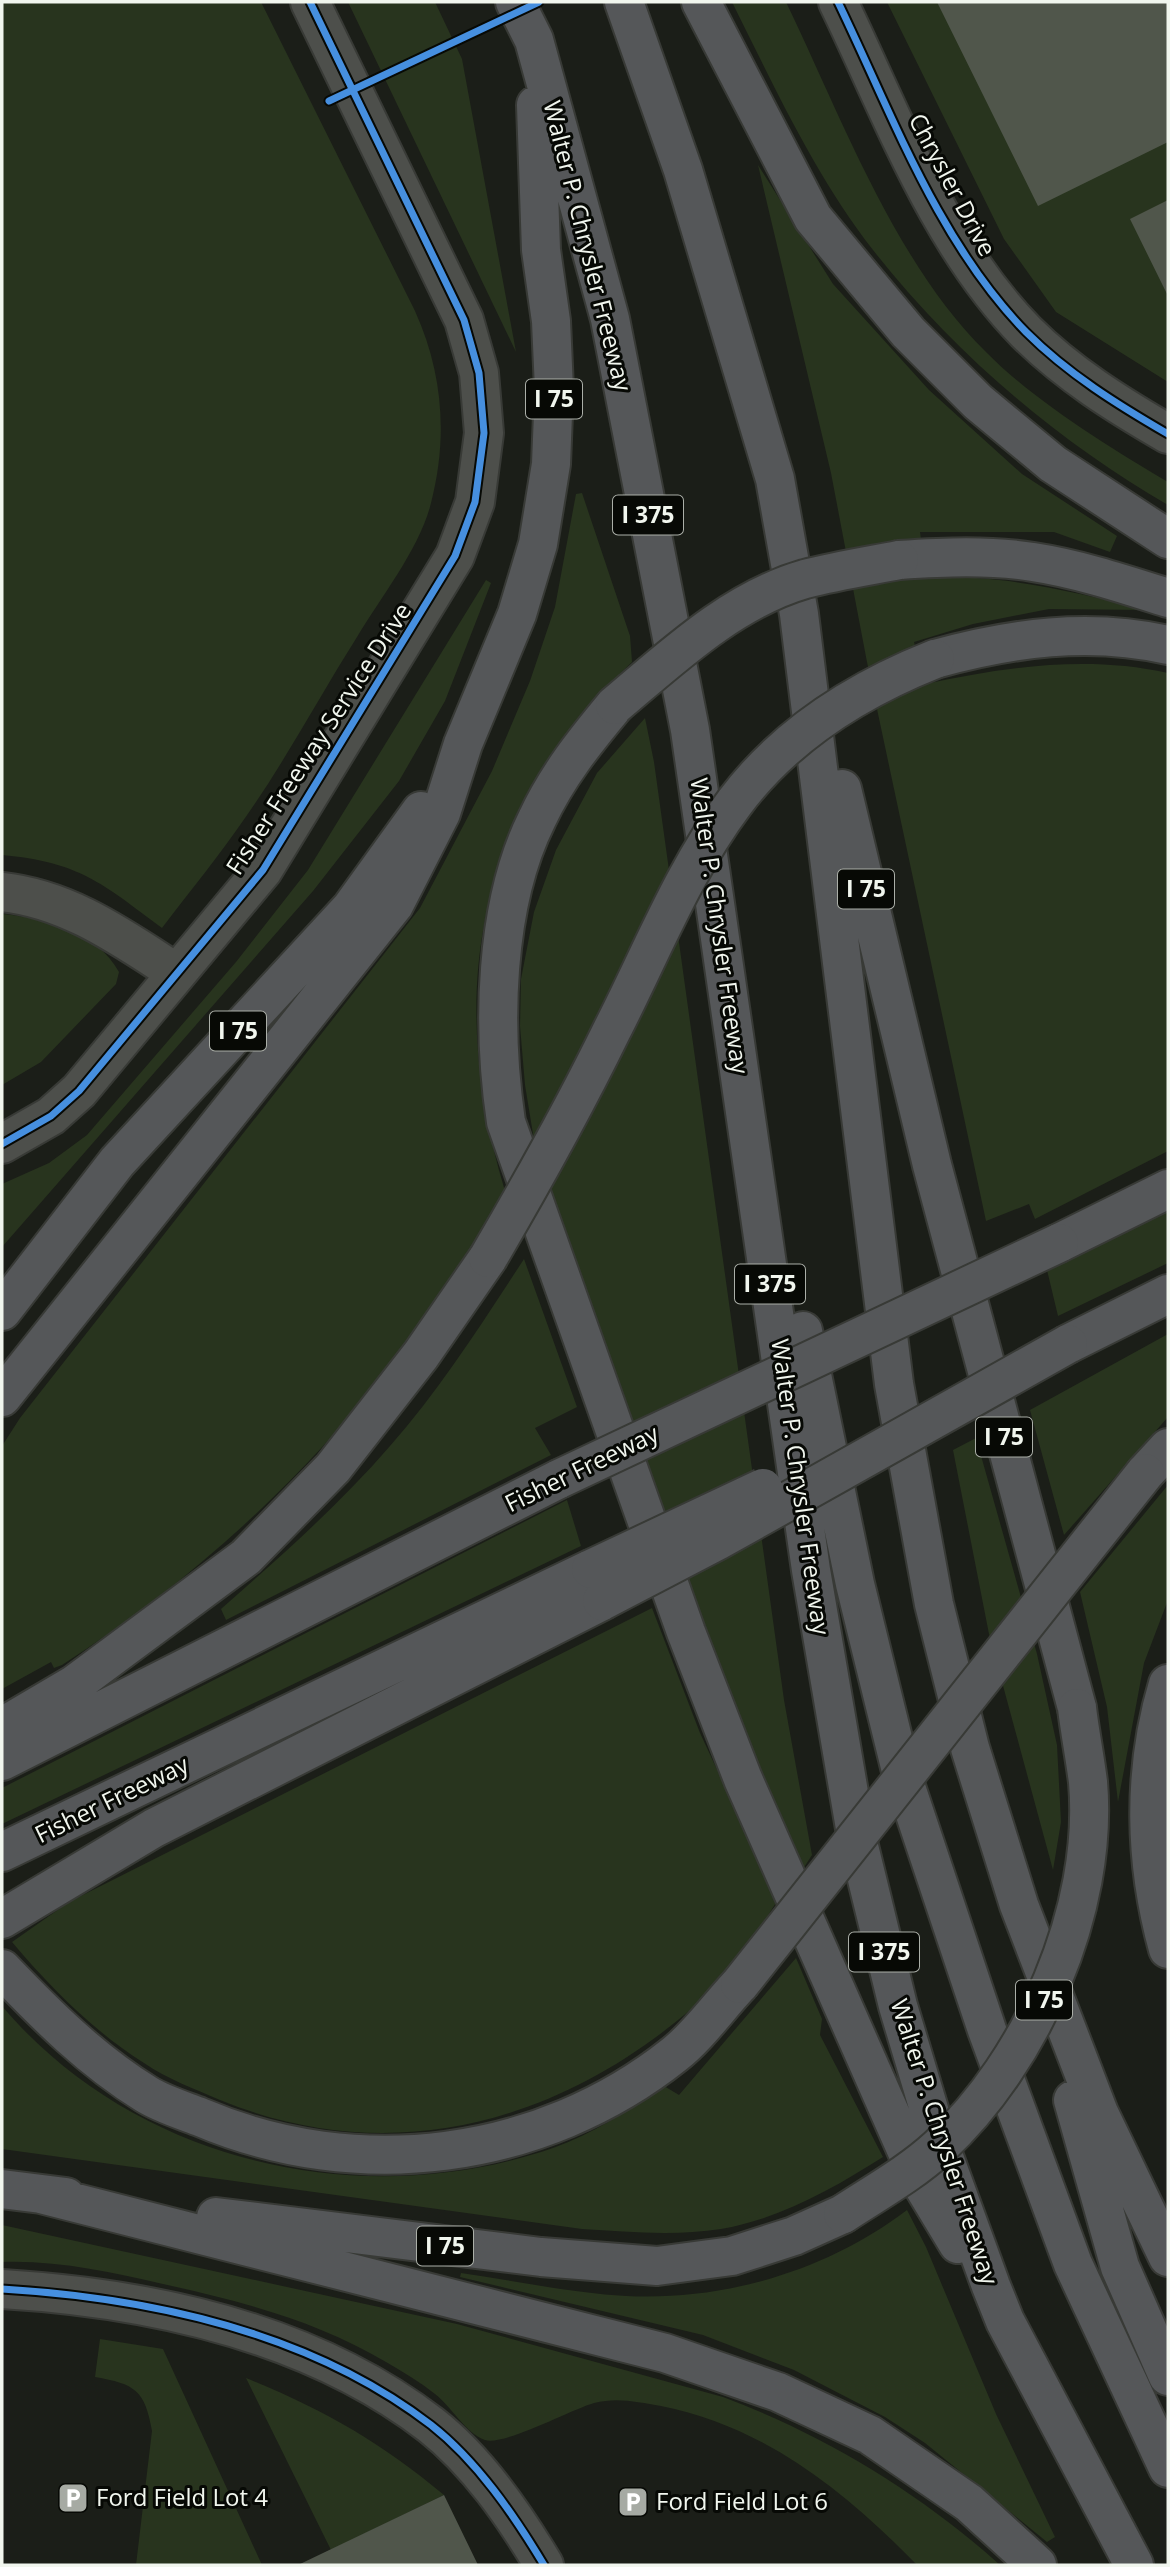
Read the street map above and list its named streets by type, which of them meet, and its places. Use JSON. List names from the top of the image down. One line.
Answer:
{"streets":{"highway":["Walter P. Chrysler Freeway","I 75","I 375","Fisher Freeway"],"street":["Chrysler Drive","Fisher Freeway Service Drive"]},"crossings":[["Walter P. Chrysler Freeway","I 75"]],"places":{"parking":["Ford Field Lot 4","Ford Field Lot 6"]}}
